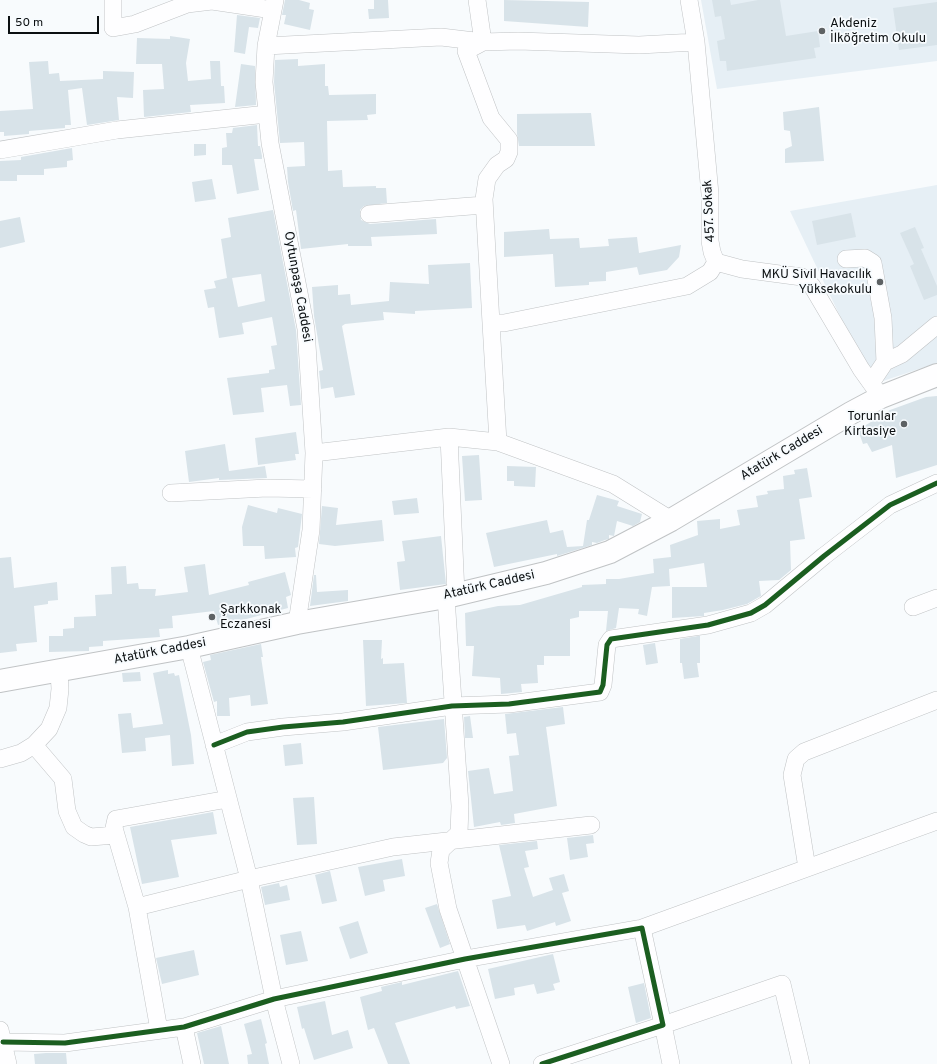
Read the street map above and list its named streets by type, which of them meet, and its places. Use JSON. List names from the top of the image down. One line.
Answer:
{"streets":{"main road":["Atatürk Caddesi"],"street":["457. Sokak","Oytunpaşa Caddesi"]},"crossings":[["Oytunpaşa Caddesi","Atatürk Caddesi"]],"places":["Akdeniz İlköğretim Okulu","MKÜ Sivil Havacılık Yüksekokulu","Torunlar Kirtasiye","Şarkkonak Eczanesi"],"scale_bar":"50 m"}
